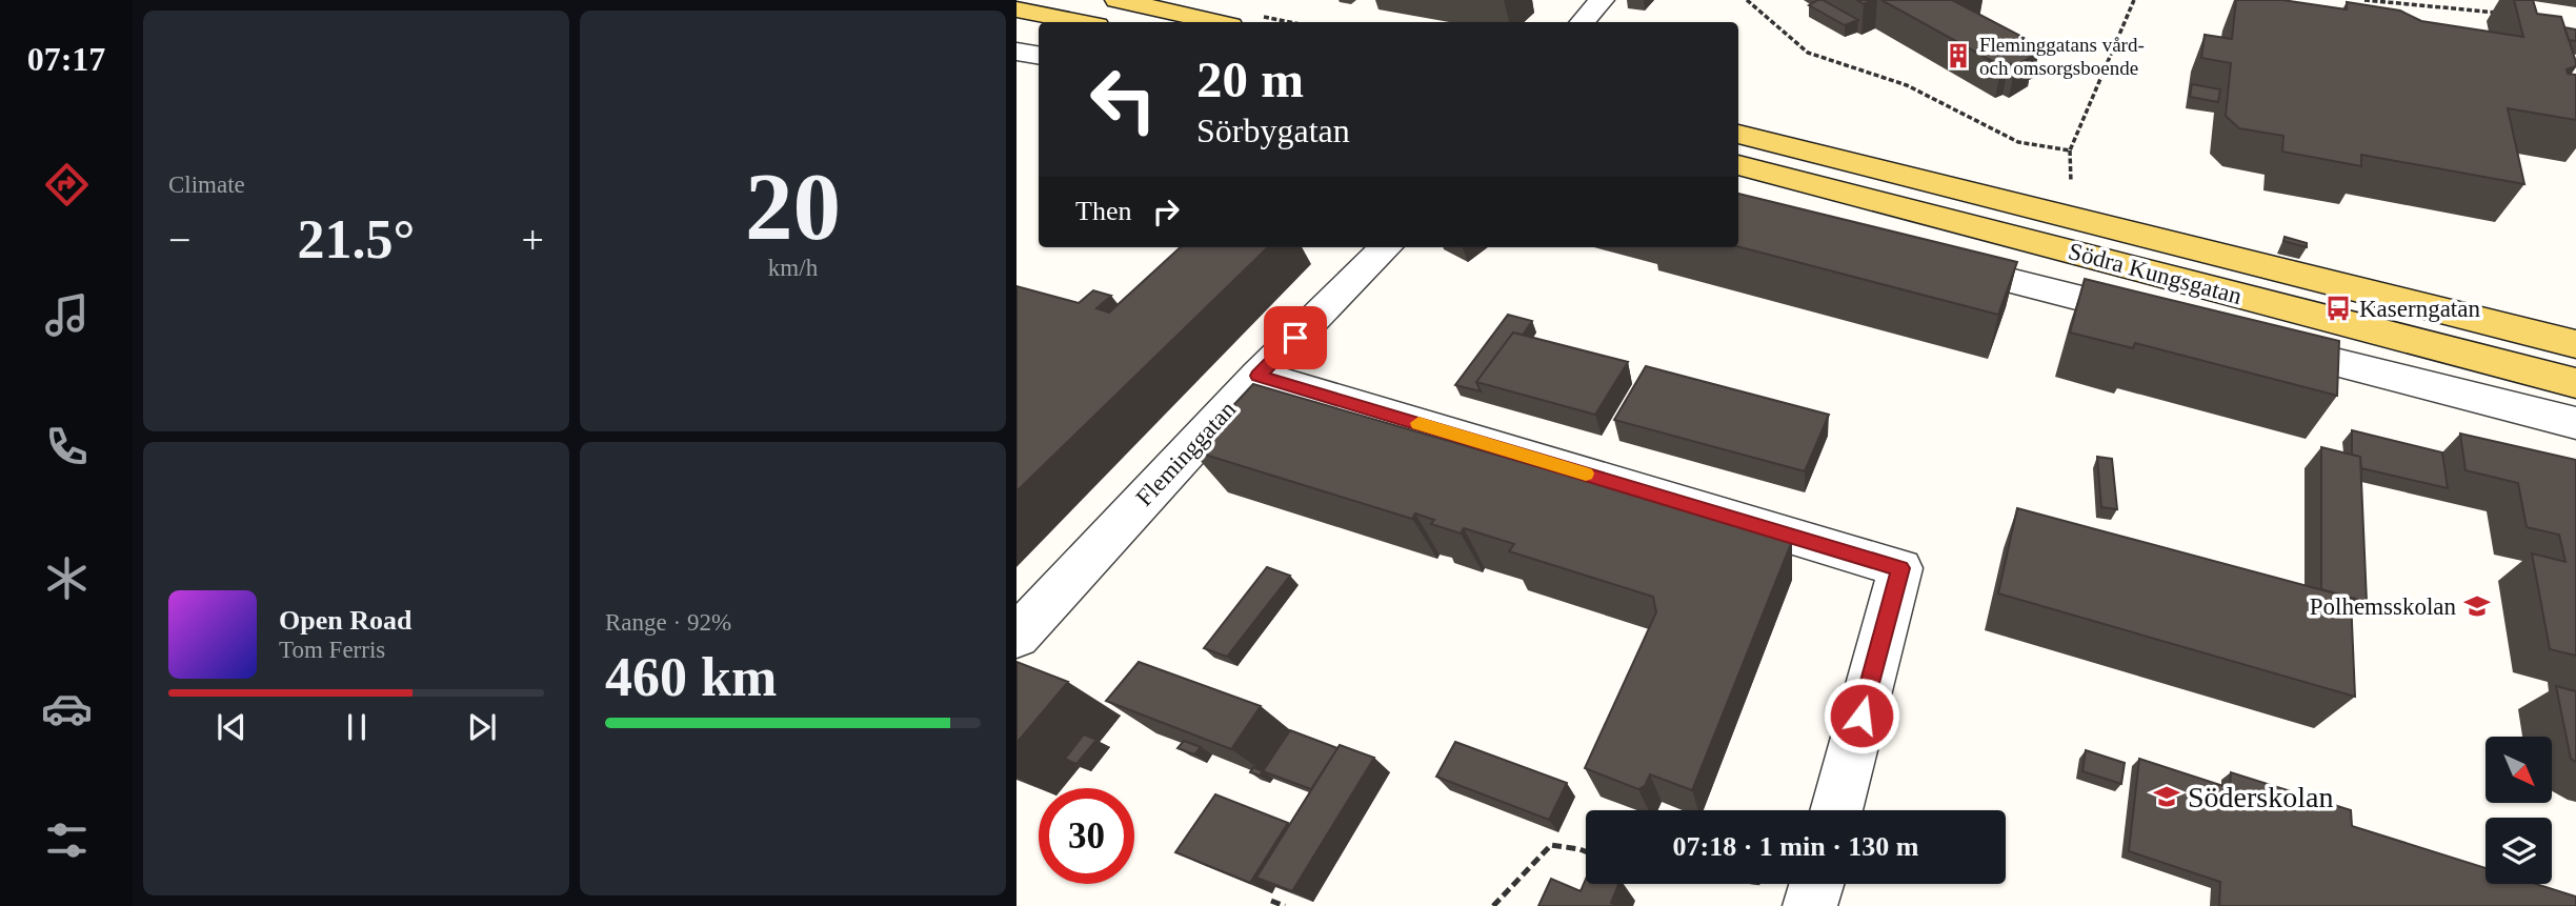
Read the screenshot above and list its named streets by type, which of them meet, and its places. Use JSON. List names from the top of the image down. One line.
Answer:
{"streets":{"main road":["Södra Kungsgatan"],"street":["Fleminggatan"]},"places":{"building":["Fleminggatans vård- och omsorgsboende"],"bus stop":["Kaserngatan"],"school or university":["Polhemsskolan","Söderskolan"]},"north":"bottom right","page":{"tabs":"07:17","tile":["Climate",["20","km/h"],["Range · 92%","460 km"]],"turn":["20 m","Sörbygatan"],"then":"Then","heat":["−","21.5°","+"],"song":["Open Road","Tom Ferris"],"limit":"30","trip":"07:18 · 1 min · 130 m"}}
